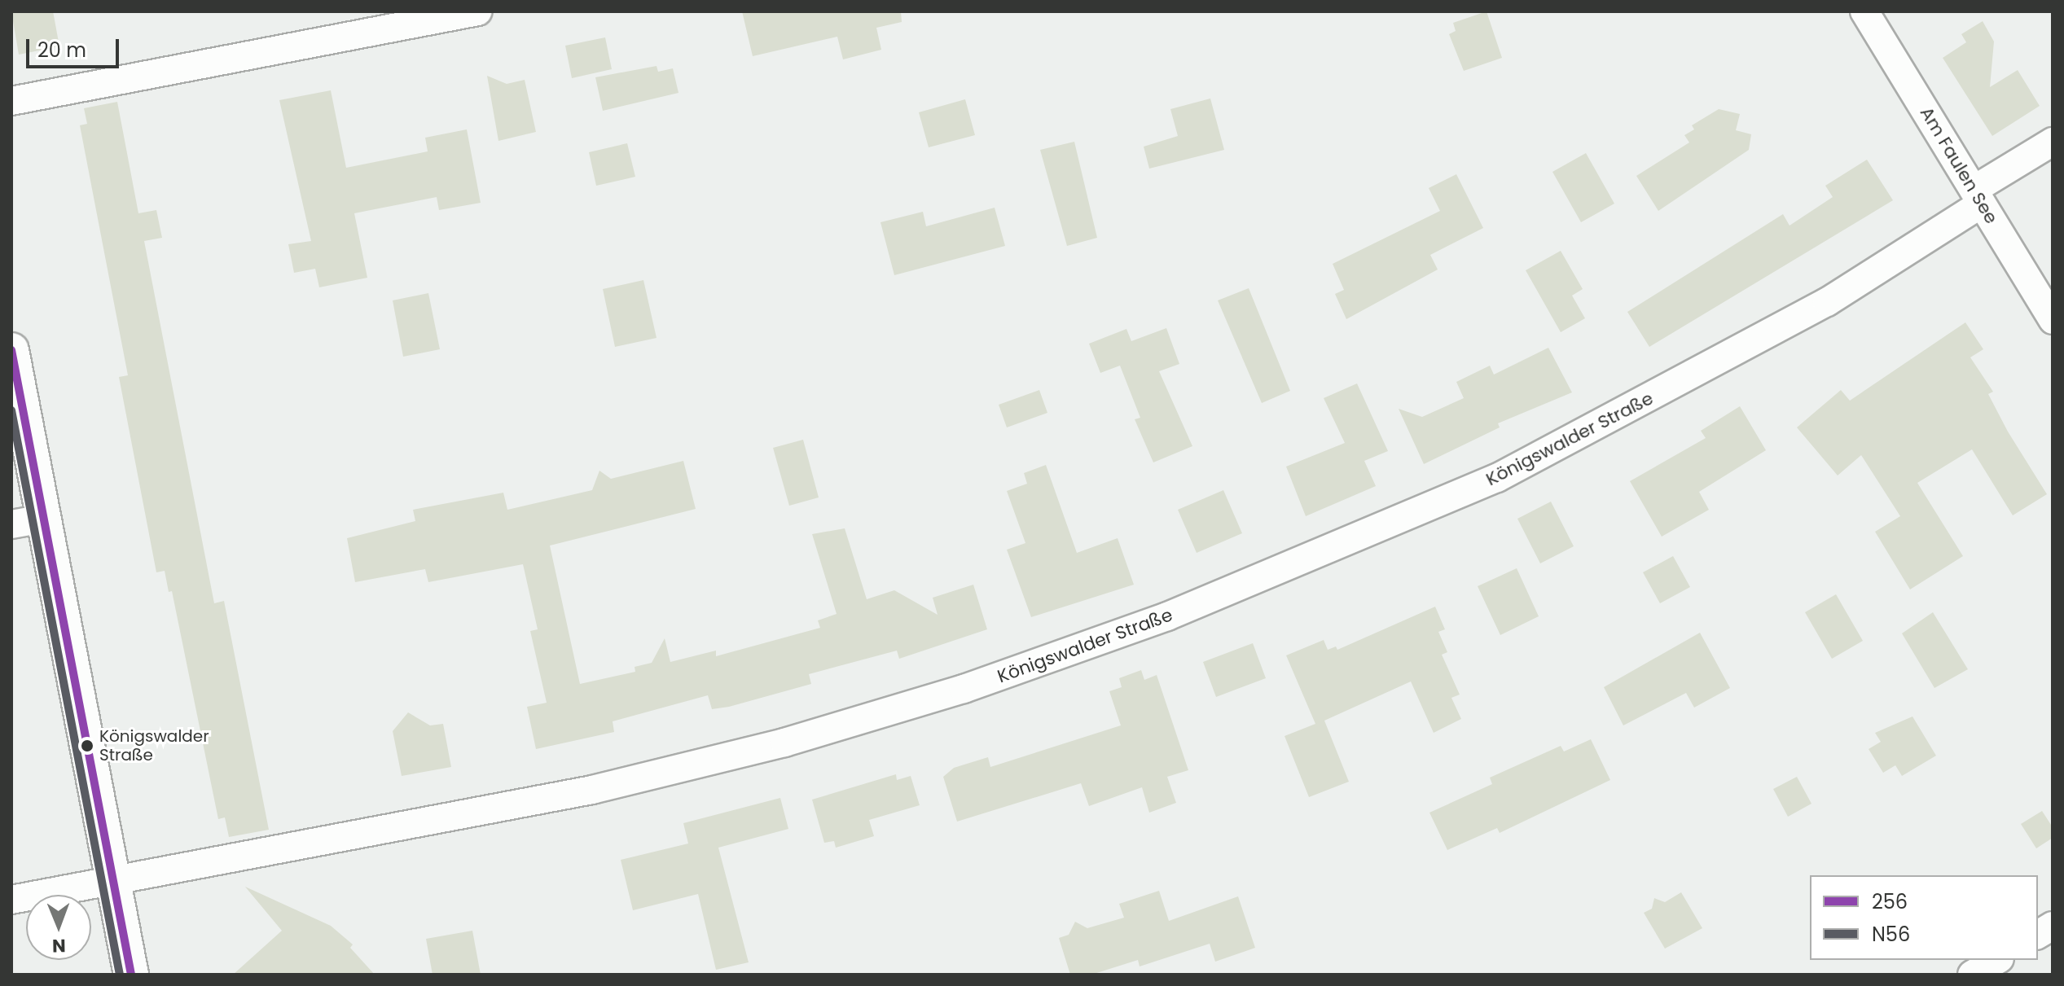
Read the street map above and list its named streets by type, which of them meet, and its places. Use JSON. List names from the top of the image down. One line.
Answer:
{"streets":{"street":["Am Faulen See","Königswalder Straße"]},"crossings":[["Am Faulen See","Königswalder Straße"]],"places":["Königswalder Straße"],"lines":["transit line 256","transit line N56"],"legend":["256","N56"],"scale_bar":"20 m","north":"bottom"}
